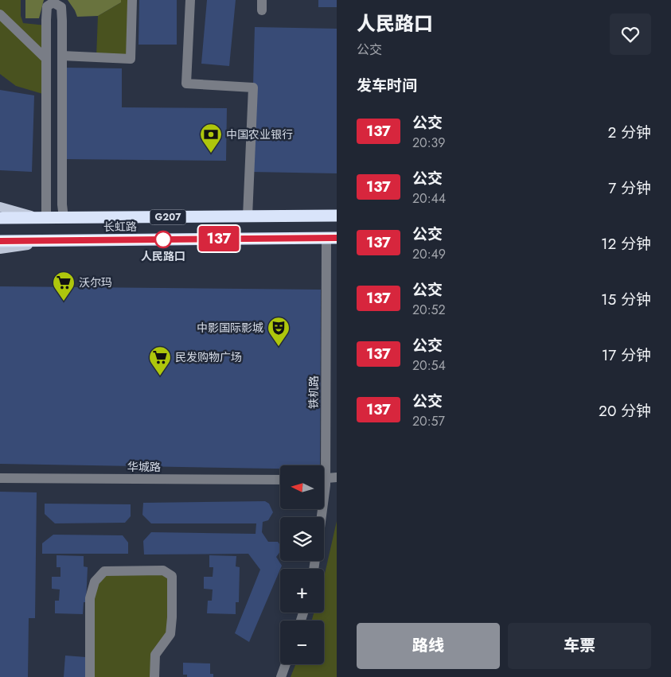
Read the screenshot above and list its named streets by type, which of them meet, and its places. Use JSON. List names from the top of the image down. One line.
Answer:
{"streets":{"highway":["G207","长虹路"],"street":["铁机路","华城路"]},"crossings":[["长虹路","铁机路"]],"places":{"bank":["中国农业银行"],"other":["人民路口"],"supermarket":["沃尔玛","民发购物广场"],"theatre":["中影国际影城"]},"lines":["bus line 137"],"north":"left","page":{"on_map":"137","heading":[["人民路口","公交"],"发车时间"],"list":[{"mark":"137","name":"公交","note":"20:39","value":"2 分钟"},{"mark":"137","name":"公交","note":"20:44","value":"7 分钟"},{"mark":"137","name":"公交","note":"20:49","value":"12 分钟"},{"mark":"137","name":"公交","note":"20:52","value":"15 分钟"},{"mark":"137","name":"公交","note":"20:54","value":"17 分钟"},{"mark":"137","name":"公交","note":"20:57","value":"20 分钟"}],"map_buttons":["+","−"],"buttons":["路线","车票"]}}
